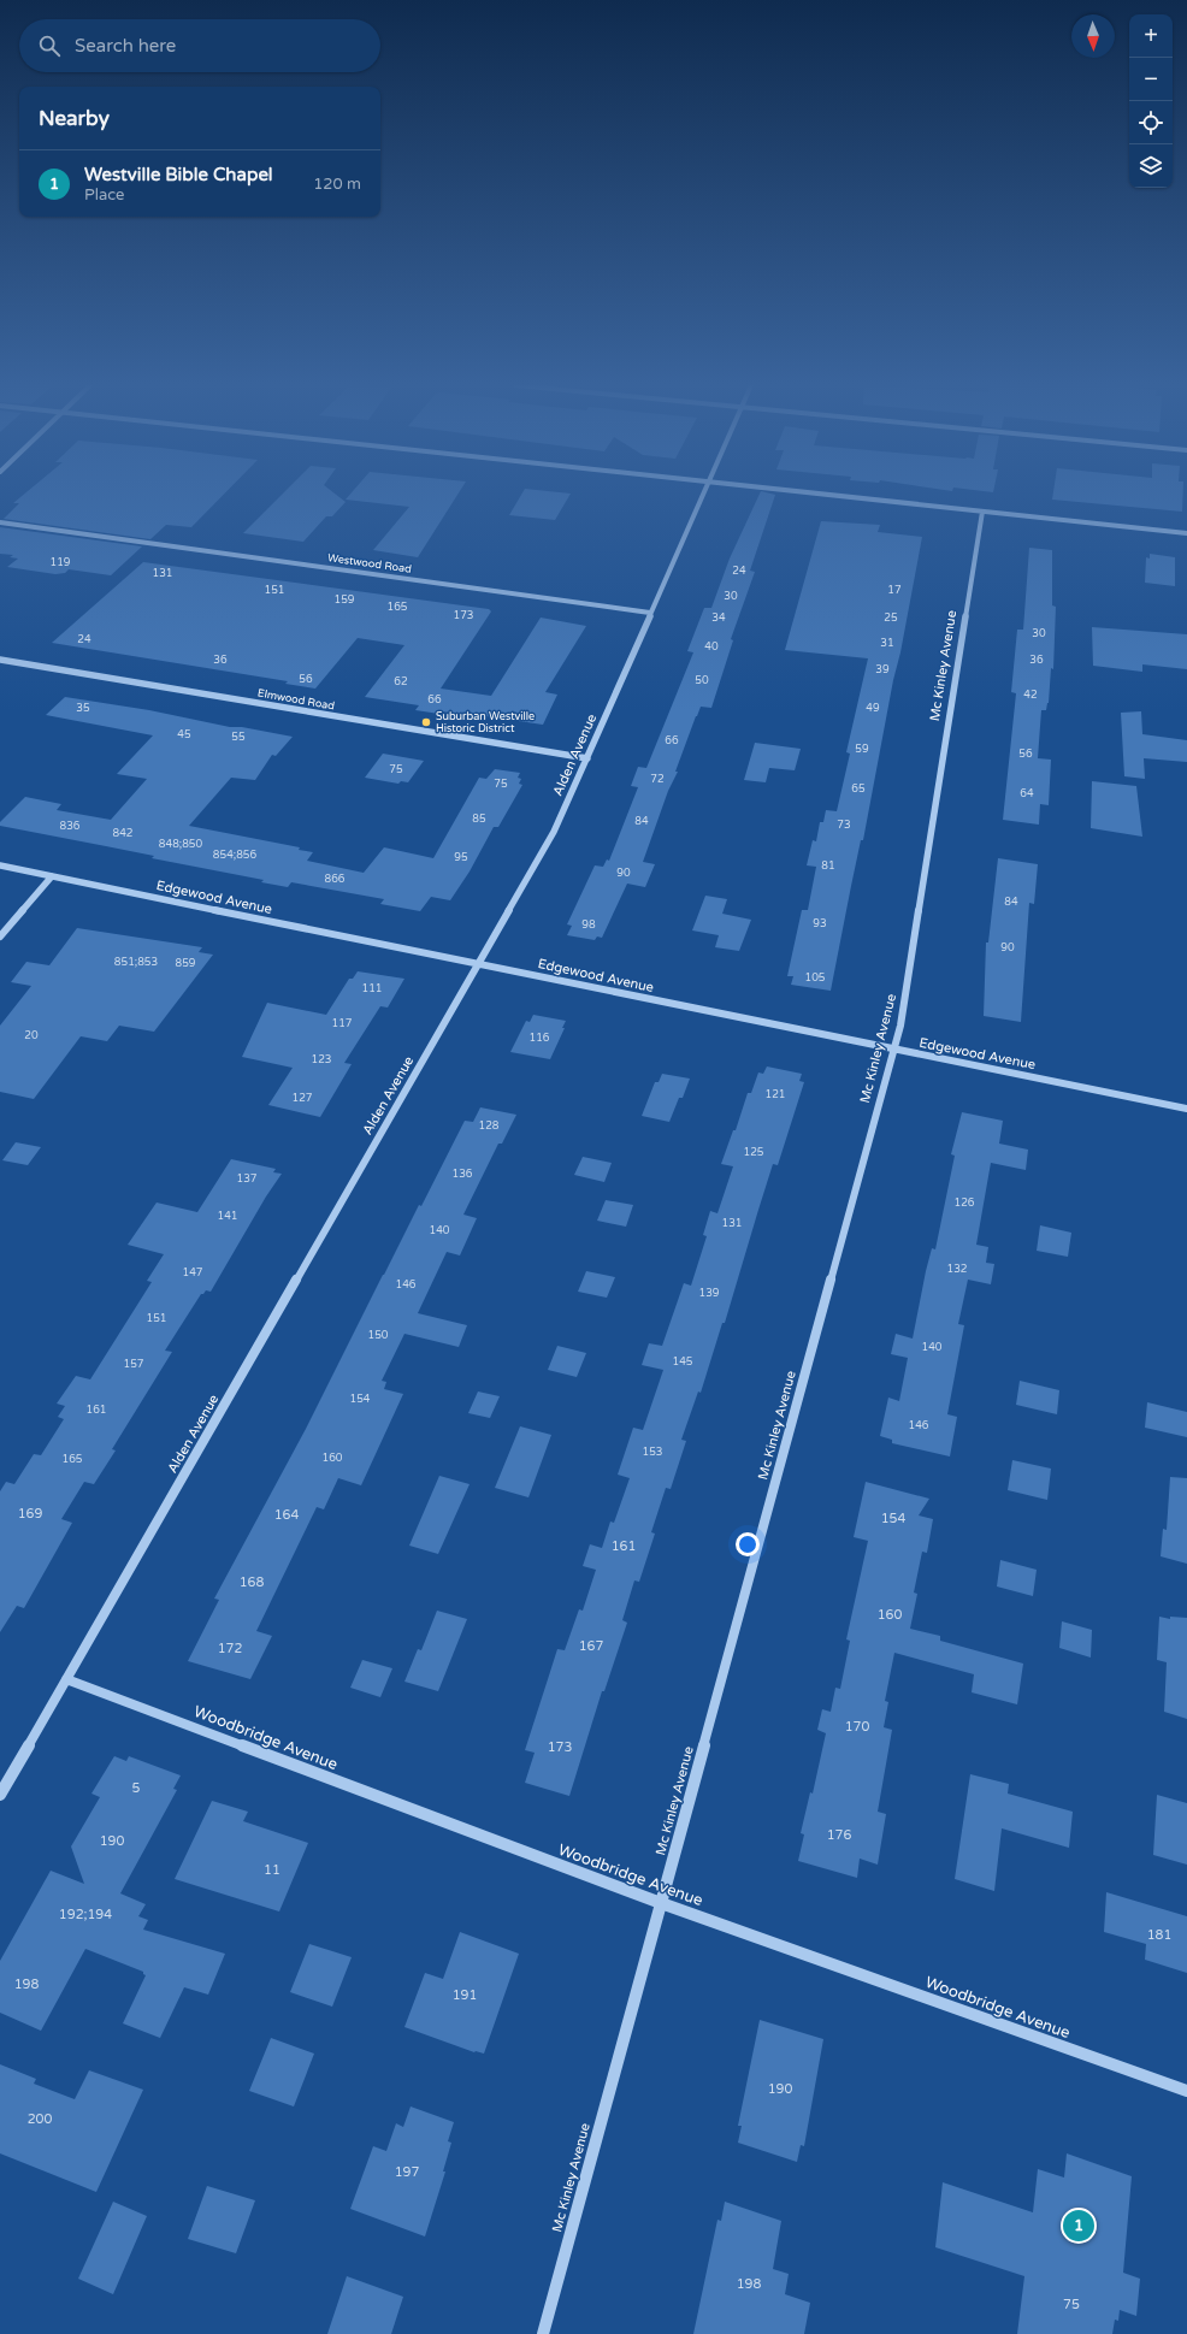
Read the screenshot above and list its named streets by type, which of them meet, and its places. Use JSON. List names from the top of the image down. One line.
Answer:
{"streets":{"street":["Westwood Road","Mc Kinley Avenue","Elmwood Road","Alden Avenue","Edgewood Avenue","Woodbridge Avenue"]},"crossings":[["Westwood Road","Alden Avenue"],["Mc Kinley Avenue","Edgewood Avenue"],["Mc Kinley Avenue","Woodbridge Avenue"],["Elmwood Road","Alden Avenue"],["Alden Avenue","Edgewood Avenue"],["Alden Avenue","Woodbridge Avenue"]],"places":["Suburban Westville Historic District"],"house_numbers":["119","24","131","151","17","30","159","165","173","34","25","30","24","31","40","36","36","39","56","50","62","42","66","35","49","45","55","66","59","56","75","72","75","65","64","85","84","73","836","842","848;850","854;856","95","81","90","866","84","93","98","90","851;853","859","105","111","117","20","116","123","121","127","128","125","136","137","126","141","131","140","132","147","146","139","151","150","140","145","157","154","161","146","153","160","165","169","164","154","161","168","160","167","172","170","173","5","176","190","11","192;194","181","198","191","190","200","197","198","75"],"north":"bottom","page":{"map_buttons":["+","−"],"search":"Search here","heading":"Nearby","list":[{"mark":"1","name":"Westville Bible Chapel","note":"Place","value":"120 m"}],"pins":"1"}}
